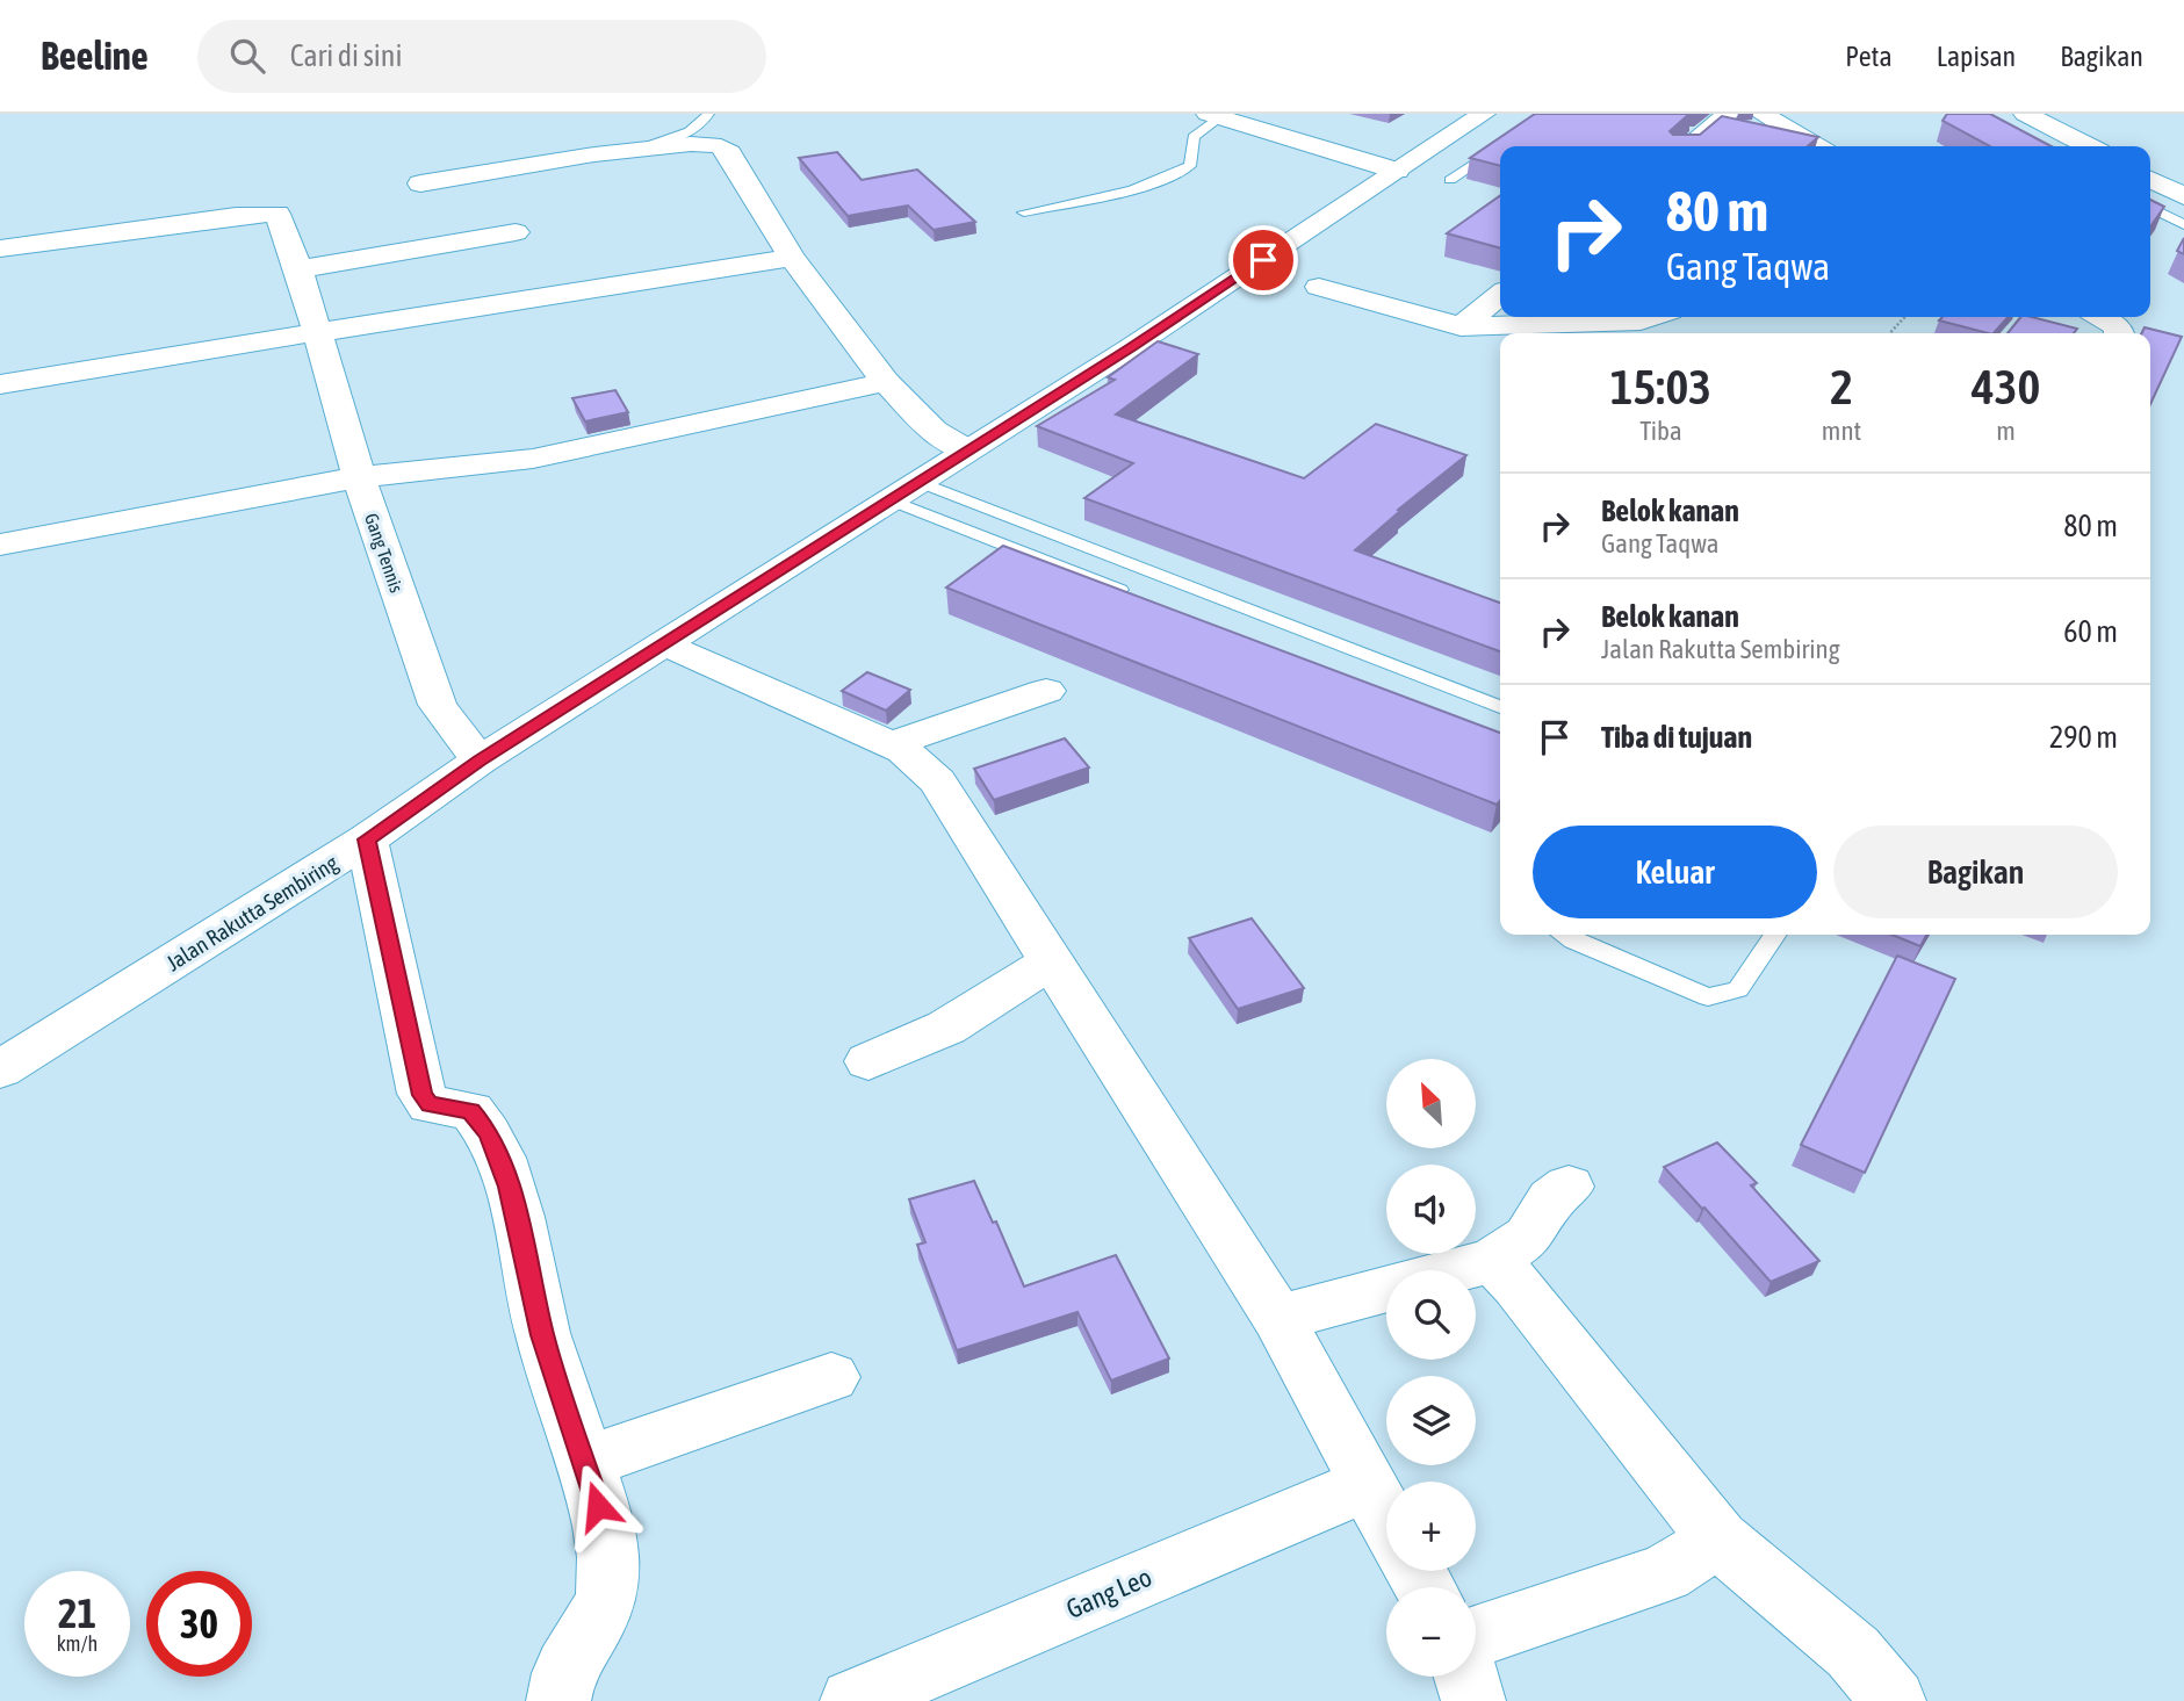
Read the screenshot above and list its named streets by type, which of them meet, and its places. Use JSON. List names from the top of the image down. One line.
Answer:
{"streets":{"main road":["Gang Tennis","Jalan Rakutta Sembiring","Gang Leo"]},"crossings":[["Gang Tennis","Jalan Rakutta Sembiring"]],"north":"top left","page":{"header":"Beeline","search":"Cari di sini","nav":["Peta","Lapisan","Bagikan"],"turn":["80 m","Gang Taqwa"],"eta":["15:03","Tiba","2","mnt","430","m"],"list":[{"name":"Belok kanan","note":"Gang Taqwa","value":"80 m"},{"name":"Belok kanan","note":"Jalan Rakutta Sembiring","value":"60 m"},{"name":"Tiba di tujuan","value":"290 m"}],"buttons":["Keluar","Bagikan"],"map_buttons":["+","−"],"speed":"21 km/h","limit":"30"}}
